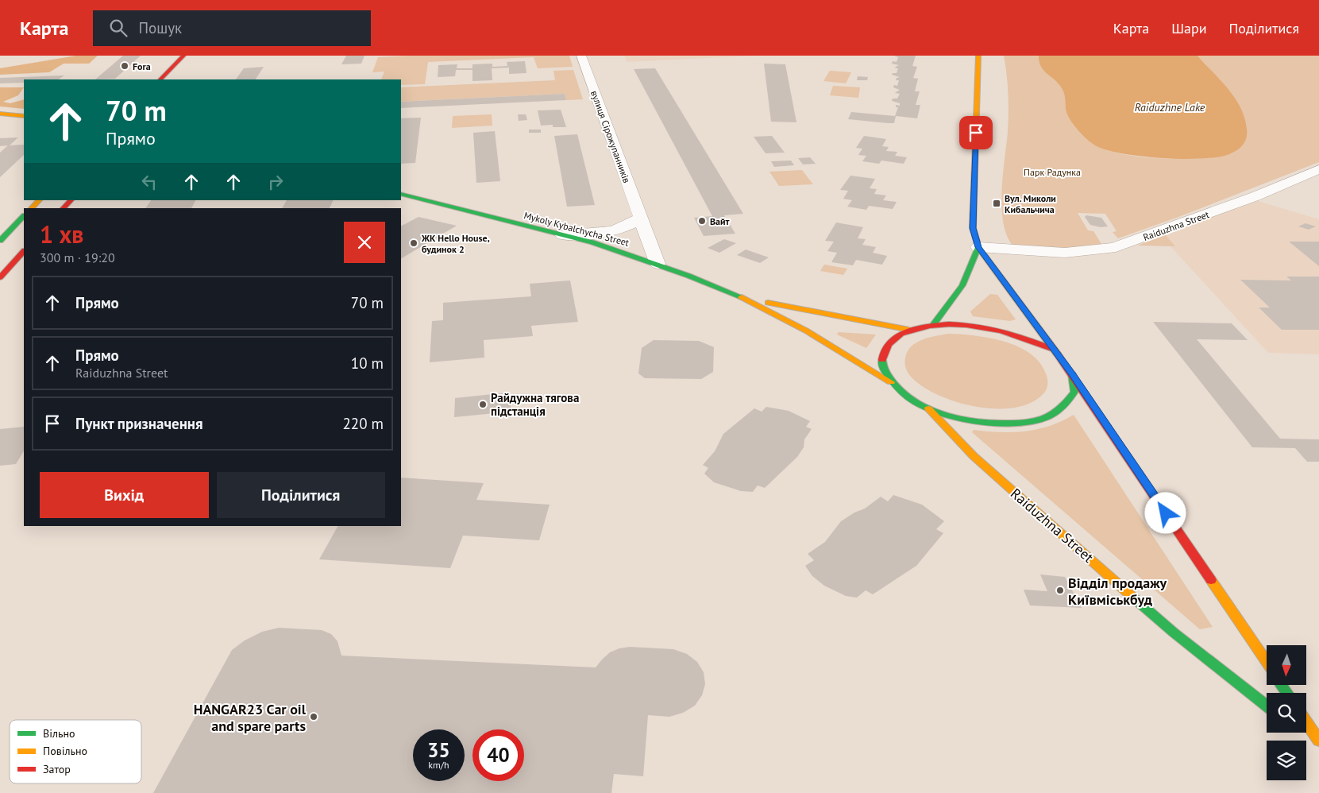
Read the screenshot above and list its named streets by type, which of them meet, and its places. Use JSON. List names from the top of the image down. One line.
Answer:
{"streets":{"street":["вулиця Сірожупанників","Raiduzhna Street","Mykoly Kybalchycha Street"]},"crossings":[["вулиця Сірожупанників","Mykoly Kybalchycha Street"]],"water":["Raiduzhne Lake"],"parks":["Парк Радунка"],"places":{"other":["Fora","Вайт","ЖК Hello House, будинок 2","Райдужна тягова пiдстанцiя","Відділ продажу Київміськбуд","HANGAR23 Car oil and spare parts"],"transit":["Вул. Миколи Кибальчича"]},"legend":["Вільно","Повільно","Затор"],"north":"bottom","page":{"header":"Карта","search":"Пошук","nav":["Карта","Шари","Поділитися"],"turn":["70 m","Прямо"],"heading":["1 хв","300 m · 19:20"],"list":[{"name":"Прямо","value":"70 m"},{"name":"Прямо","note":"Raiduzhna Street","value":"10 m"},{"name":"Пункт призначення","value":"220 m"}],"buttons":["Вихід","Поділитися"],"speed":"35 km/h","limit":"40"}}
